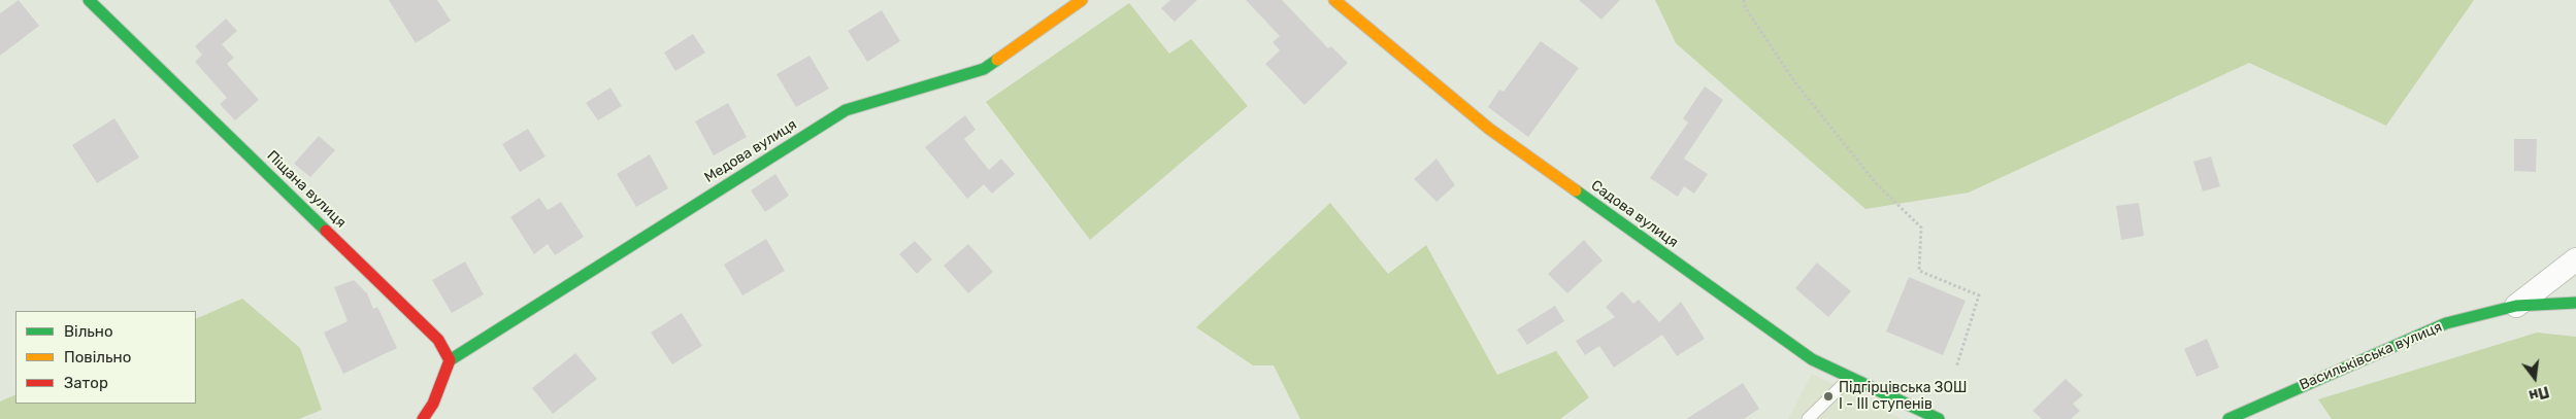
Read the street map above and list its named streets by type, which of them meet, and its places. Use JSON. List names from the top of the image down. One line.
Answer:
{"streets":{"street":["Медова вулиця","Піщана вулиця","Садова вулиця","Васильківська вулиця"]},"crossings":[["Медова вулиця","Піщана вулиця"]],"places":["Підгірцівська ЗОШ І - ІІІ ступенів"],"legend":["Вільно","Повільно","Затор"],"north":"bottom"}
